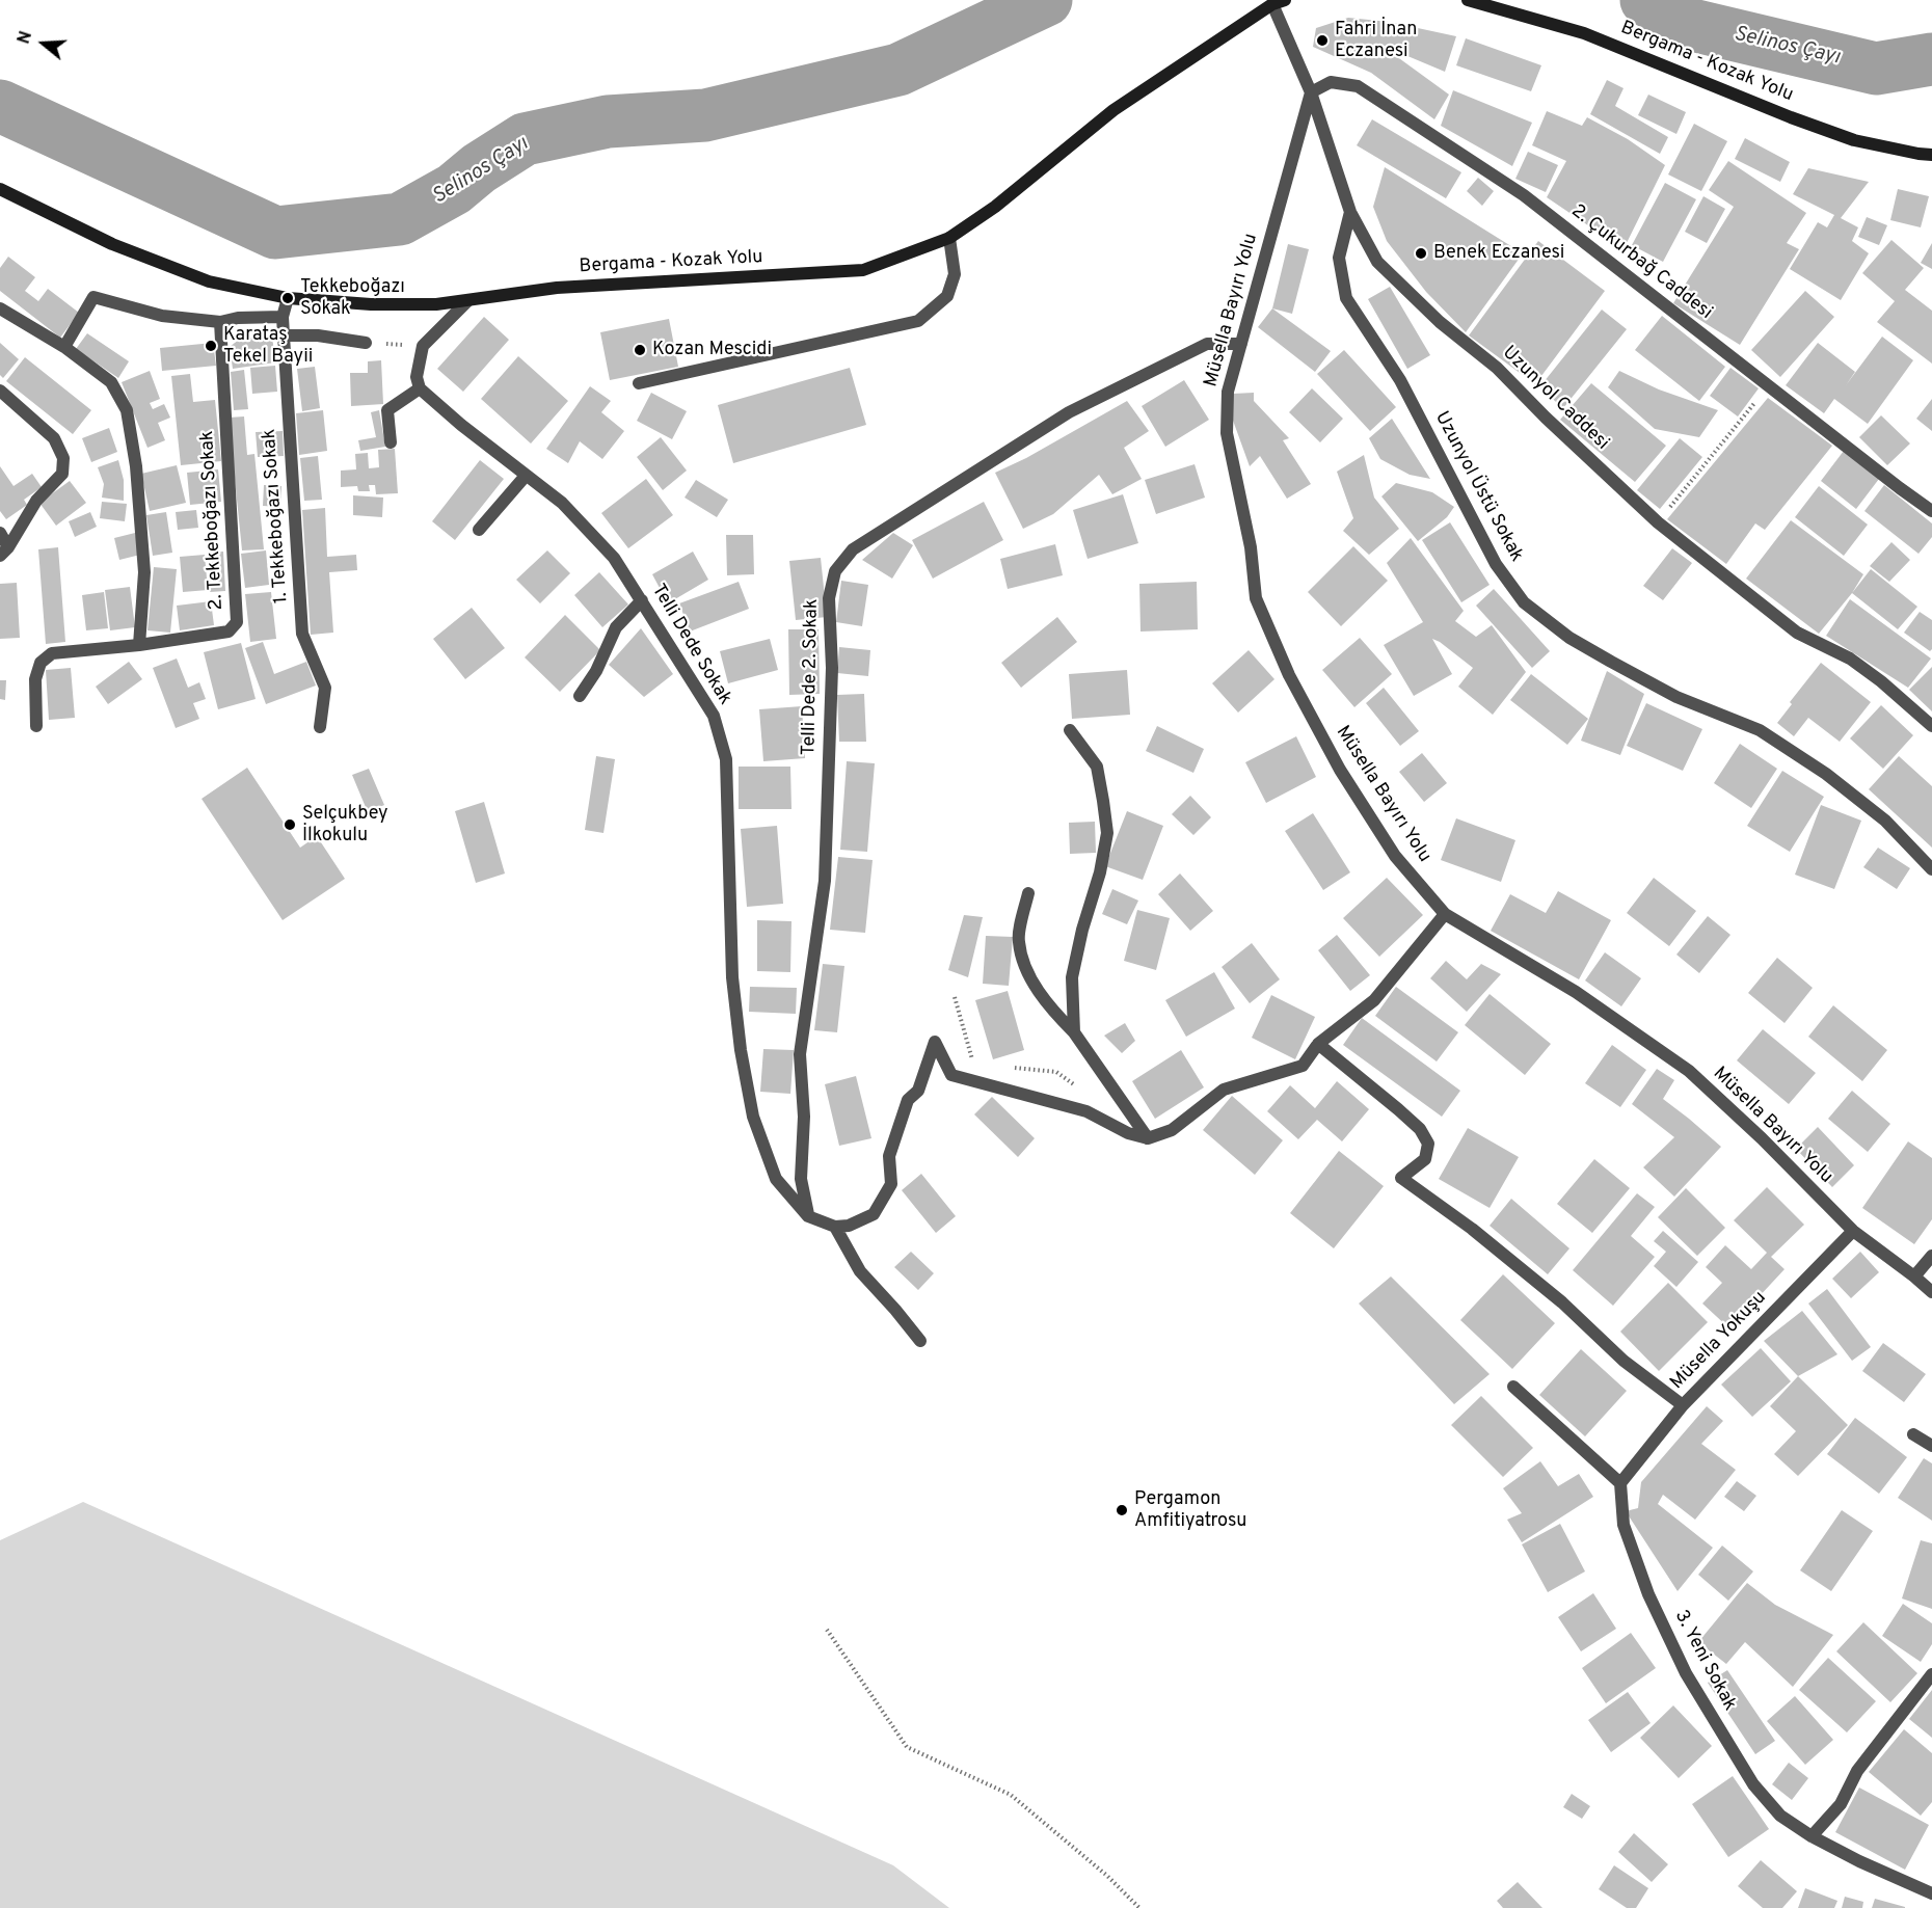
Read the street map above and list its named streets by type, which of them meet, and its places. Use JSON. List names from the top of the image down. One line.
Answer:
{"streets":{"main road":["Bergama - Kozak Yolu"],"street":["2. Çukurbağ Caddesi","Müsella Bayırı Yolu","Uzunyol Caddesi","Uzunyol Üstü Sokak","1. Tekkeboğazı Sokak","2. Tekkeboğazı Sokak","Telli Dede Sokak","Telli Dede 2. Sokak","Müsella Yokuşu","3. Yeni Sokak"]},"crossings":[["Bergama - Kozak Yolu","Uzunyol Caddesi"],["Bergama - Kozak Yolu","1. Tekkeboğazı Sokak"],["2. Çukurbağ Caddesi","Müsella Bayırı Yolu"],["2. Çukurbağ Caddesi","Uzunyol Caddesi"],["Müsella Bayırı Yolu","Uzunyol Caddesi"],["Müsella Bayırı Yolu","Telli Dede 2. Sokak"],["Müsella Bayırı Yolu","Müsella Yokuşu"],["Uzunyol Caddesi","Uzunyol Üstü Sokak"],["Telli Dede Sokak","Telli Dede 2. Sokak"],["Müsella Yokuşu","3. Yeni Sokak"]],"water":["Selinos Çayı"],"places":["Fahri İnan Eczanesi","Benek Eczanesi","Tekkeboğazı Sokak","Karataş Tekel Bayii","Kozan Mescidi","Selçukbey İlkokulu","Pergamon Amfitiyatrosu"],"north":"left"}
